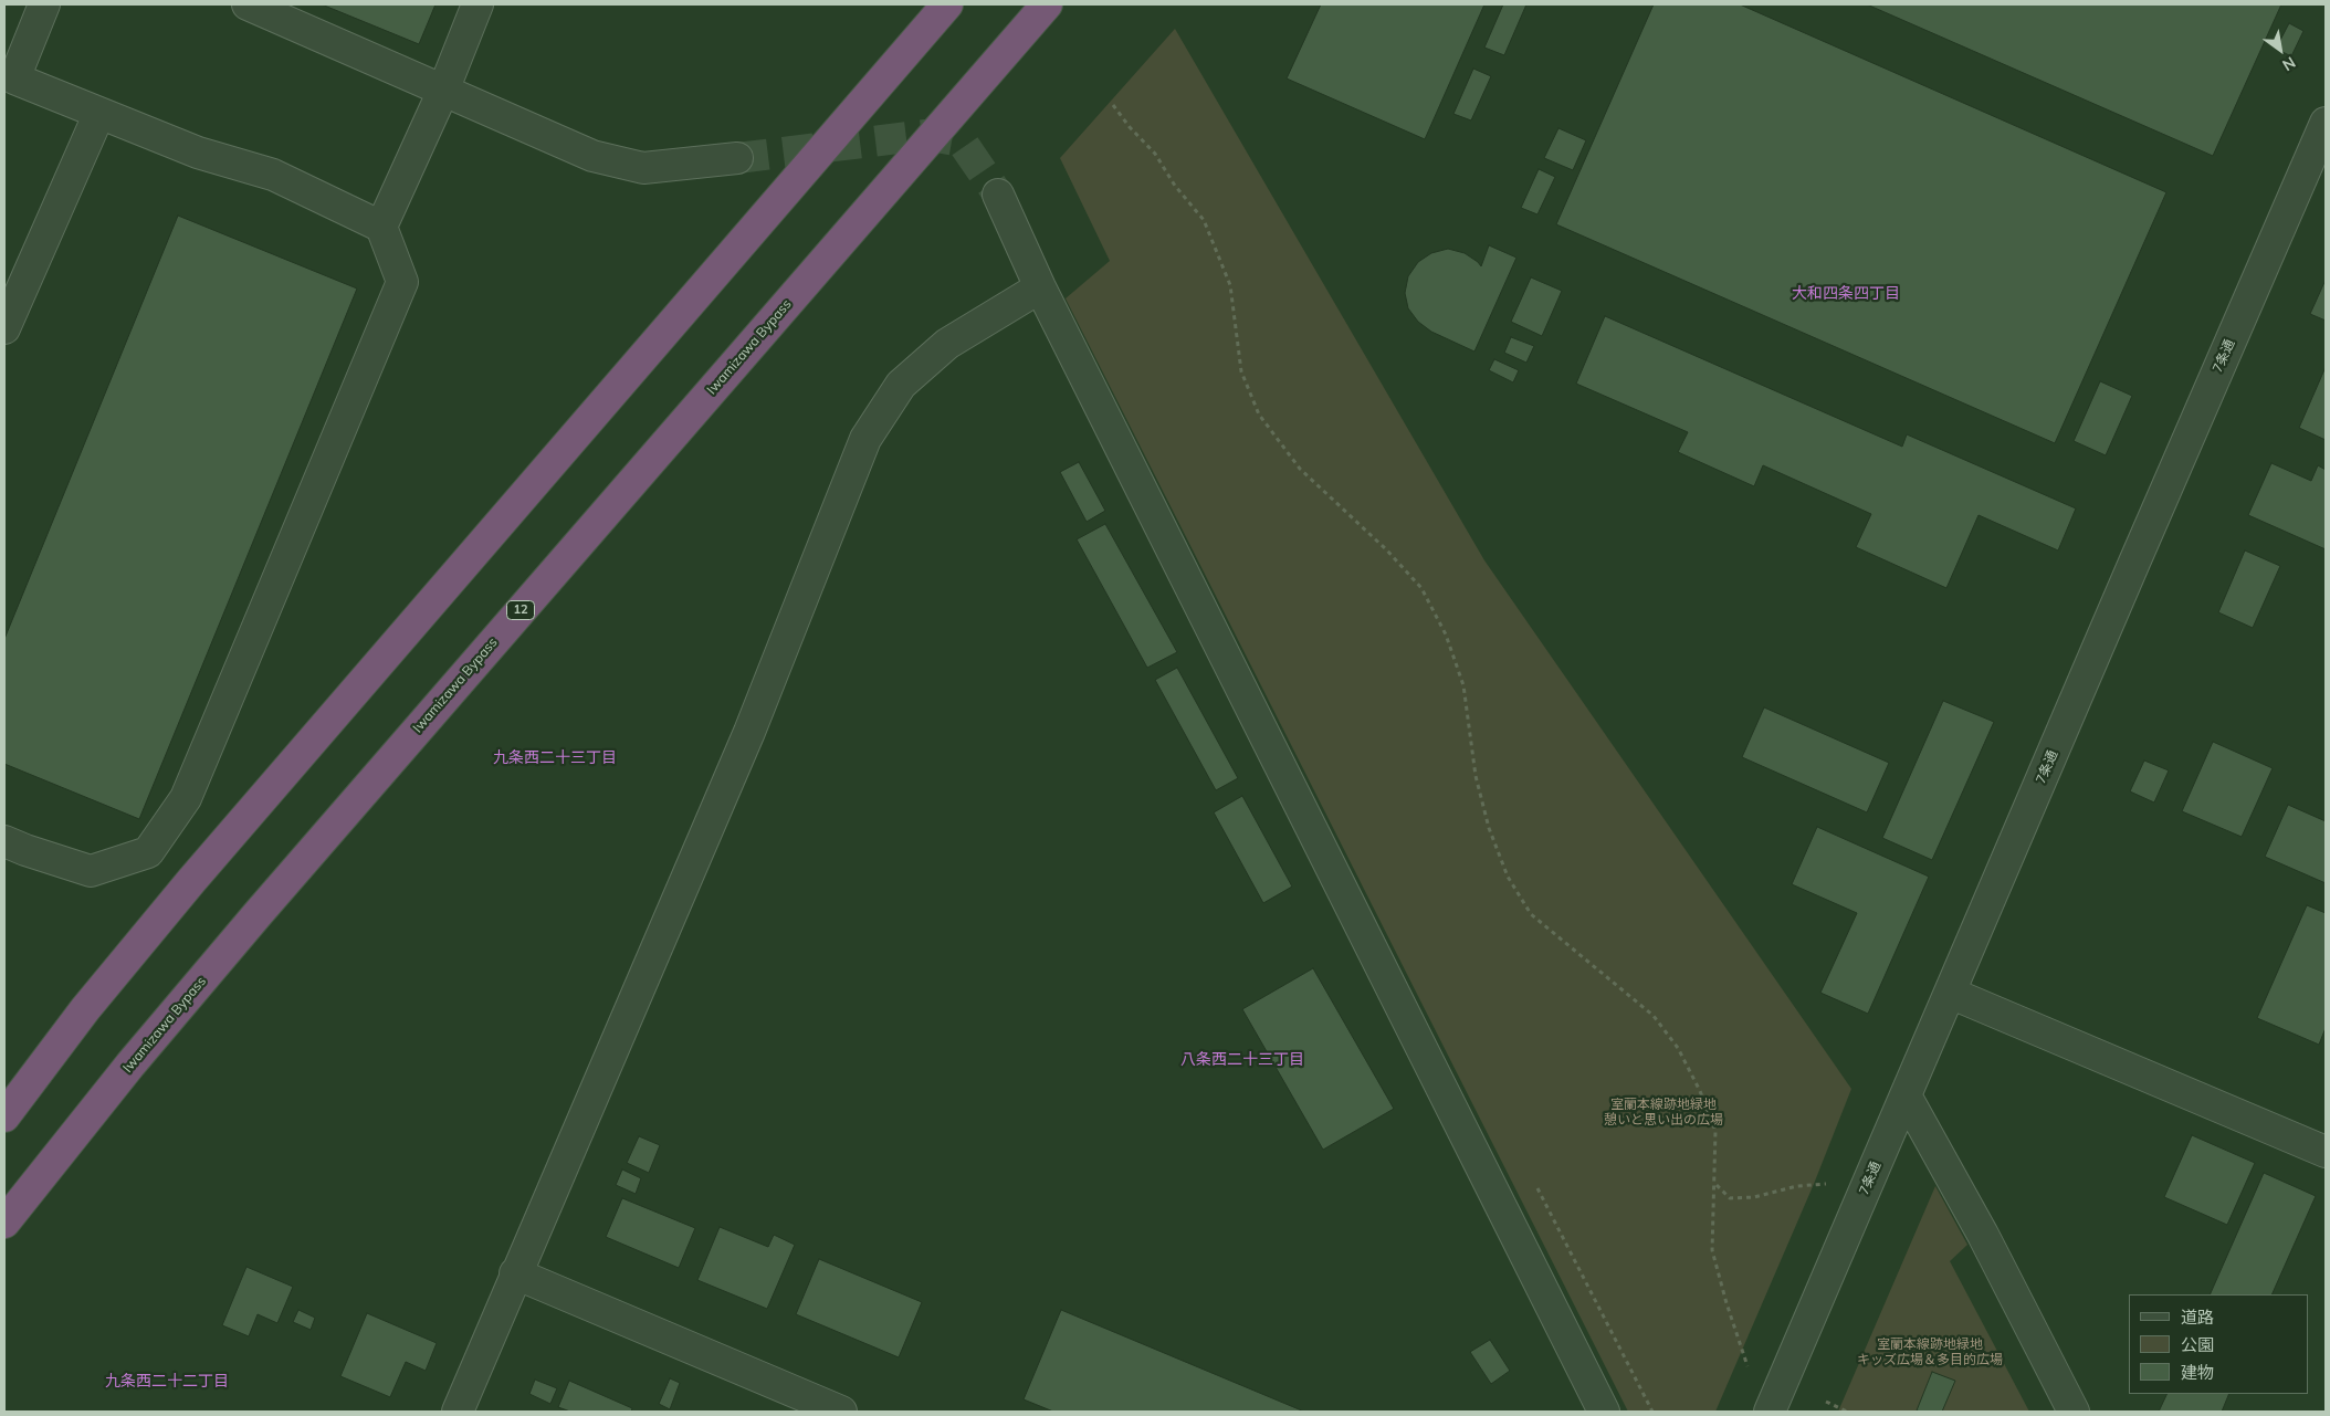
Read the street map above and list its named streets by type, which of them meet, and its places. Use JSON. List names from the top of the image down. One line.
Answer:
{"streets":{"highway":["Iwamizawa Bypass","12"],"street":["7条通"]},"districts":["大和四条四丁目","九条西二十三丁目","八条西二十三丁目","九条西二十二丁目"],"parks":["室蘭本線跡地緑地 憩いと思い出の広場","室蘭本線跡地緑地 キッズ広場＆多目的広場"],"legend":["道路","公園","建物"],"north":"bottom right"}
